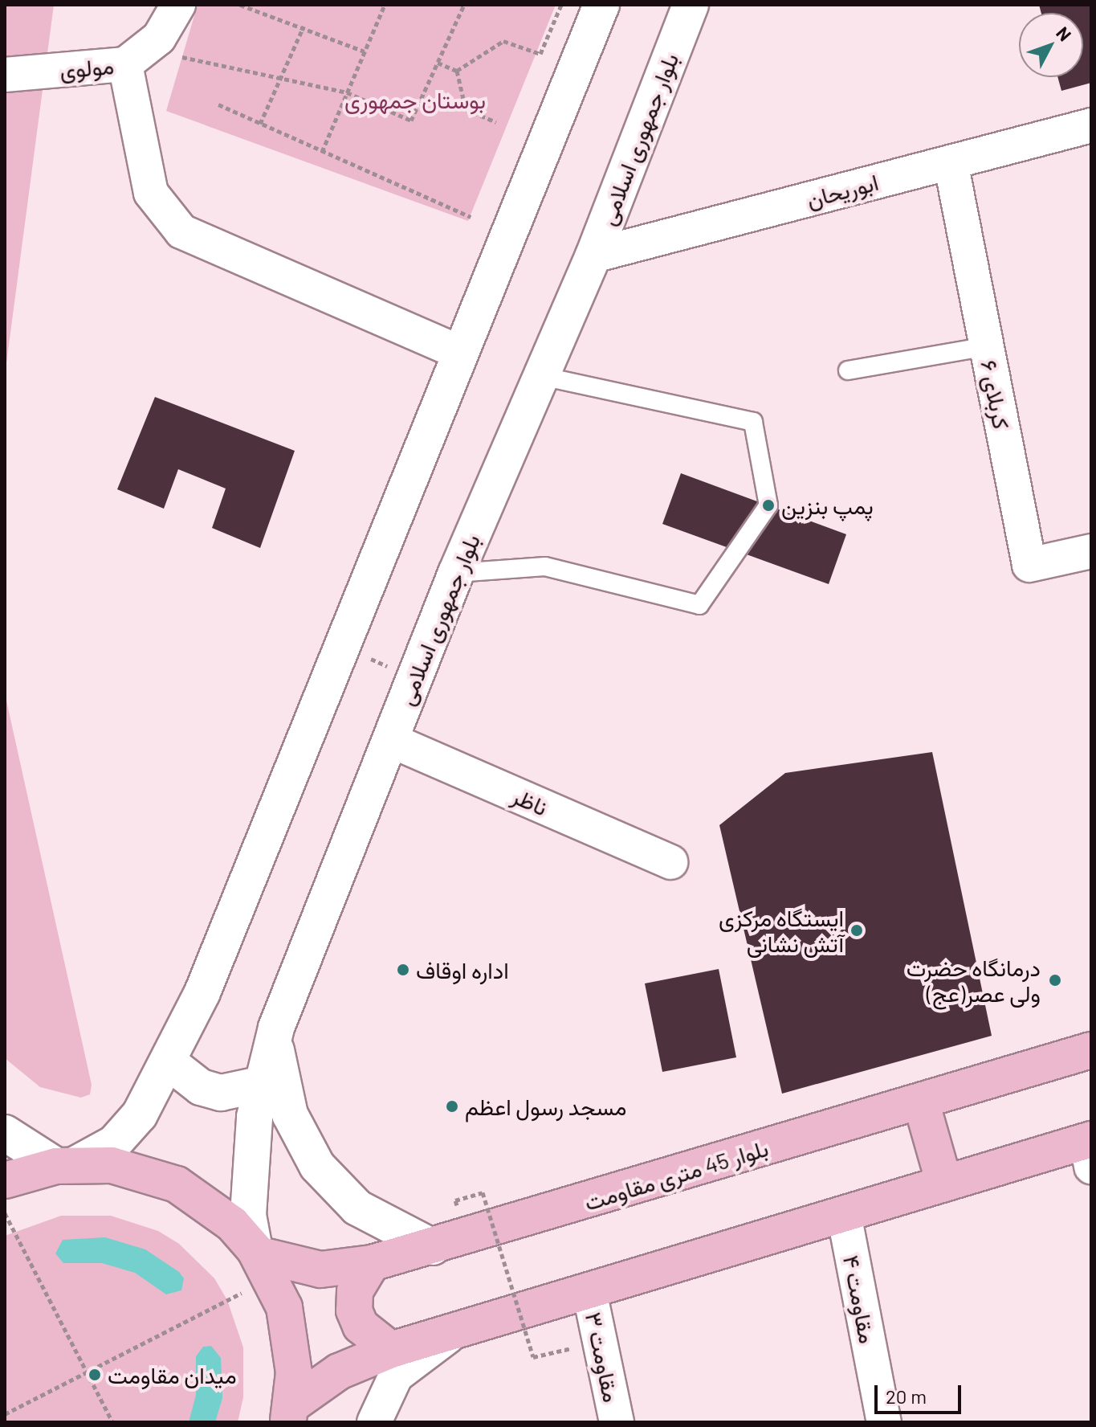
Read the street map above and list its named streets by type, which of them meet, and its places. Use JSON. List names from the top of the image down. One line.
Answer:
{"streets":{"main road":["بلوار جمهوری اسلامی","بلوار 45 متری مقاومت"],"street":["مولوی","ابوریحان","کربلای ۶","ناظر","مقاومت ۴","مقاومت ۳"]},"crossings":[["بلوار جمهوری اسلامی","ابوریحان"],["بلوار جمهوری اسلامی","ناظر"],["بلوار جمهوری اسلامی","بلوار 45 متری مقاومت"],["ابوریحان","کربلای ۶"]],"parks":["بوستان جمهوری"],"places":["پمپ بنزین","ایستگاه مرکزی آتش نشانی","اداره اوقاف","درمانگاه حضرت ولی عصر(عج)","مسجد رسول اعظم","میدان مقاومت"],"scale_bar":"20 m","north":"top right"}
